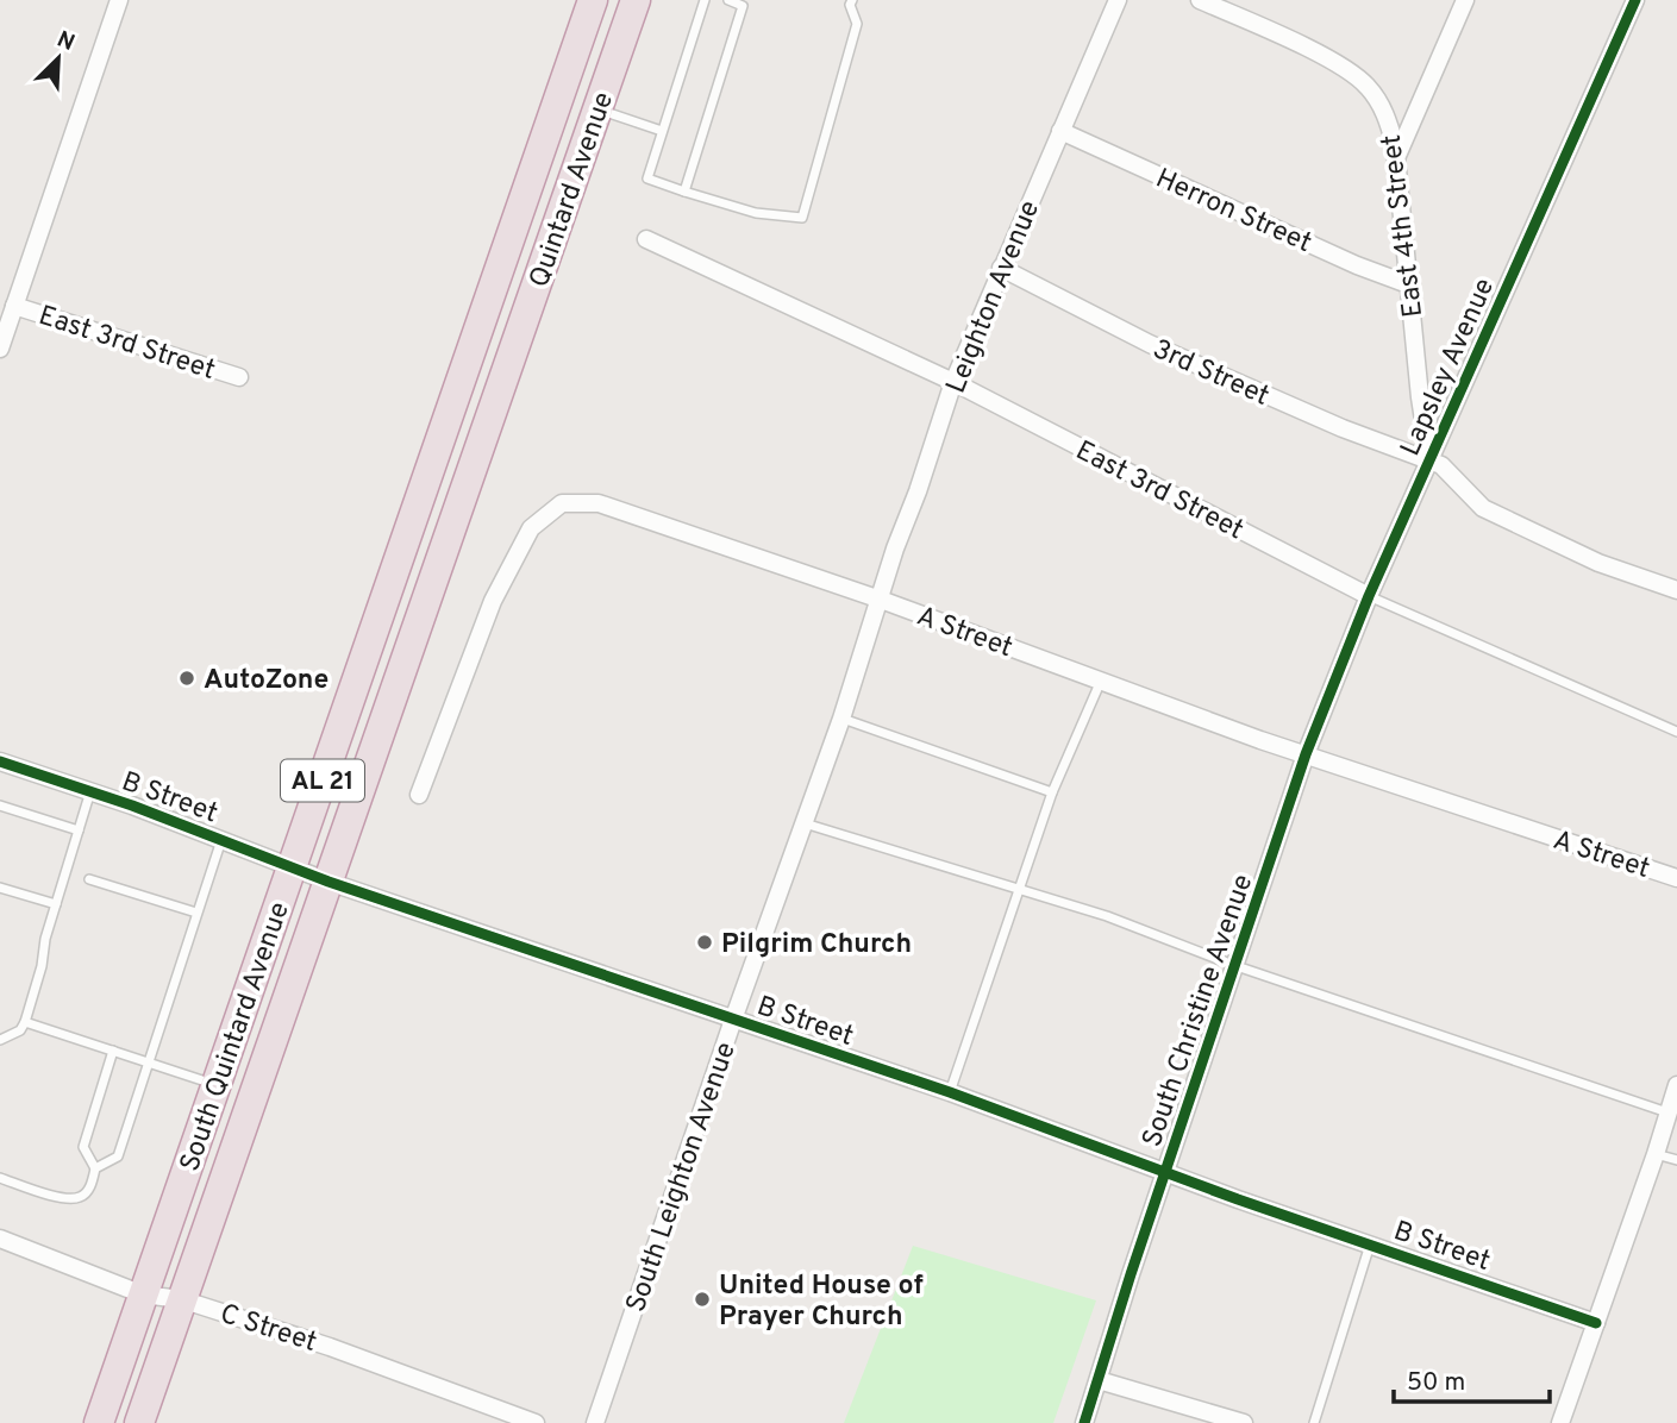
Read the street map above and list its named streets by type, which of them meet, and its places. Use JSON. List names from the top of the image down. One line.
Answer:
{"streets":{"highway":["Quintard Avenue","AL 21","South Quintard Avenue"],"street":["Herron Street","East 4th Street","Leighton Avenue","East 3rd Street","Lapsley Avenue","3rd Street","A Street","B Street","South Christine Avenue","South Leighton Avenue","C Street"]},"crossings":[["Quintard Avenue","South Quintard Avenue"],["Herron Street","East 4th Street"],["Herron Street","Leighton Avenue"],["East 4th Street","Lapsley Avenue"],["East 4th Street","3rd Street"],["Leighton Avenue","East 3rd Street"],["Leighton Avenue","3rd Street"],["Leighton Avenue","A Street"],["Leighton Avenue","South Leighton Avenue"],["East 3rd Street","Lapsley Avenue"],["Lapsley Avenue","3rd Street"],["Lapsley Avenue","A Street"],["Lapsley Avenue","South Christine Avenue"],["A Street","South Christine Avenue"],["A Street","South Leighton Avenue"],["B Street","South Christine Avenue"],["B Street","South Quintard Avenue"],["B Street","South Leighton Avenue"],["South Quintard Avenue","C Street"]],"places":["AutoZone","Pilgrim Church","United House of Prayer Church"],"scale_bar":"50 m","north":"top right"}
